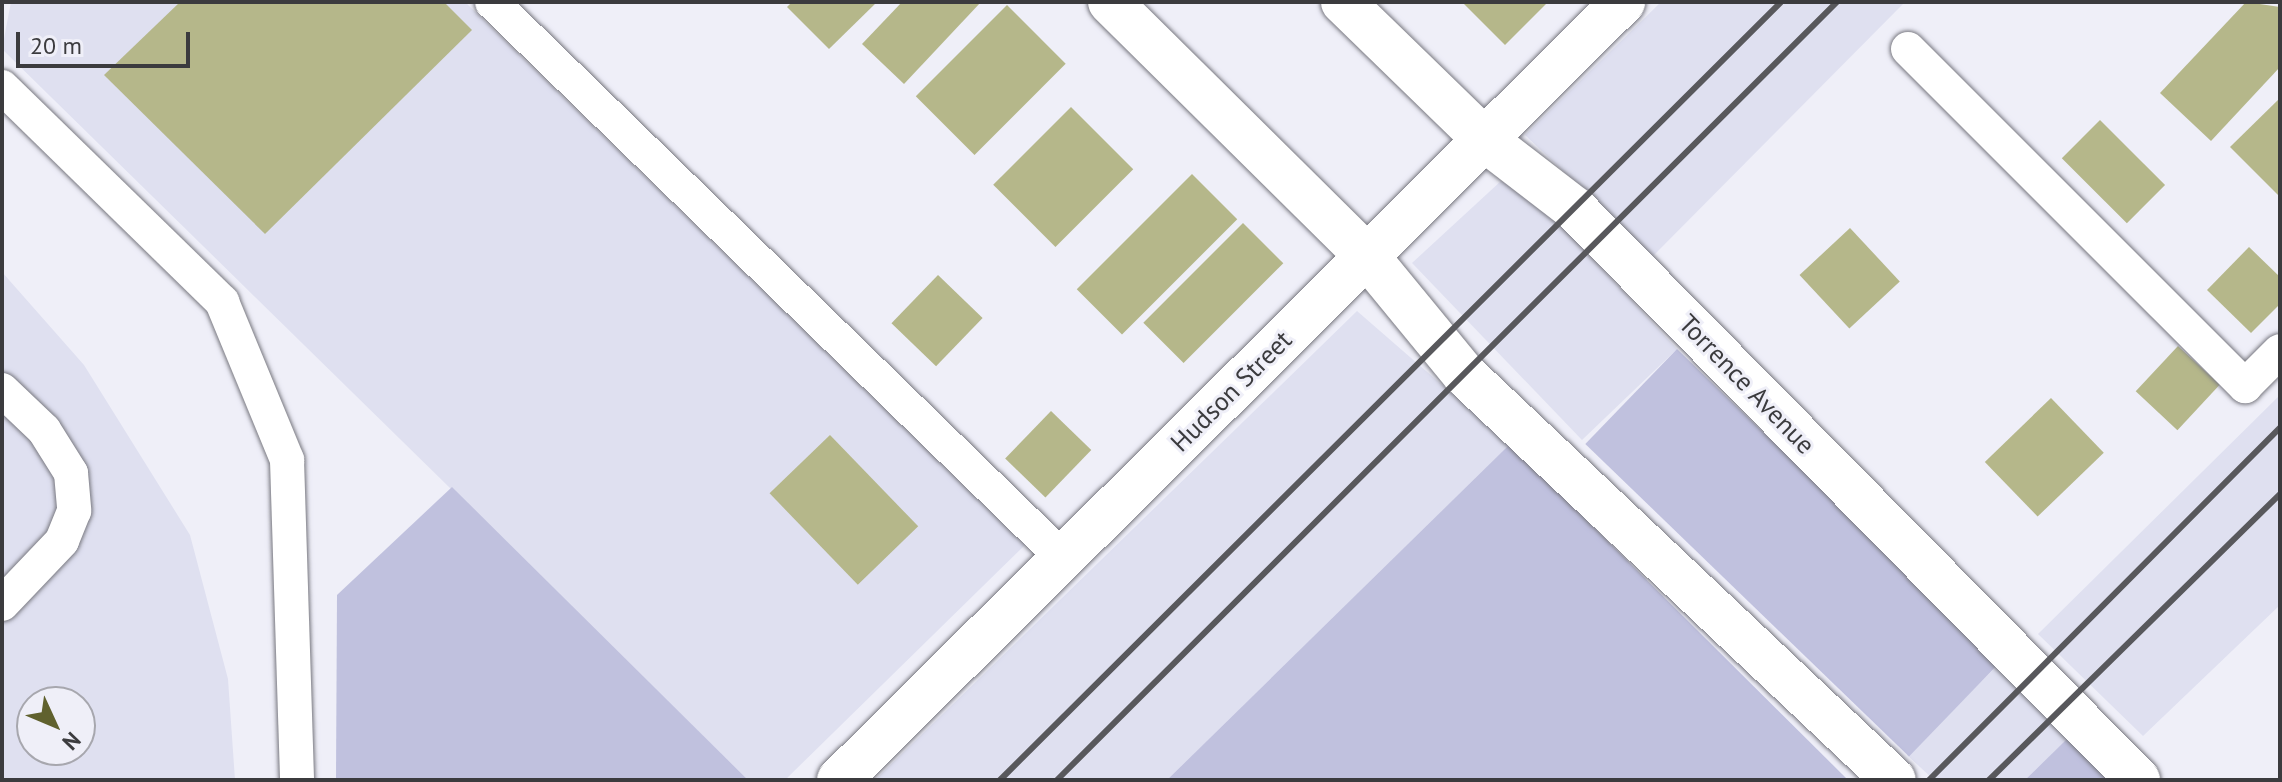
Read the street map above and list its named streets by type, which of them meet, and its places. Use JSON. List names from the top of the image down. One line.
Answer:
{"streets":{"street":["Torrence Avenue","Hudson Street"]},"crossings":[["Torrence Avenue","Hudson Street"]],"scale_bar":"20 m","north":"bottom right"}
